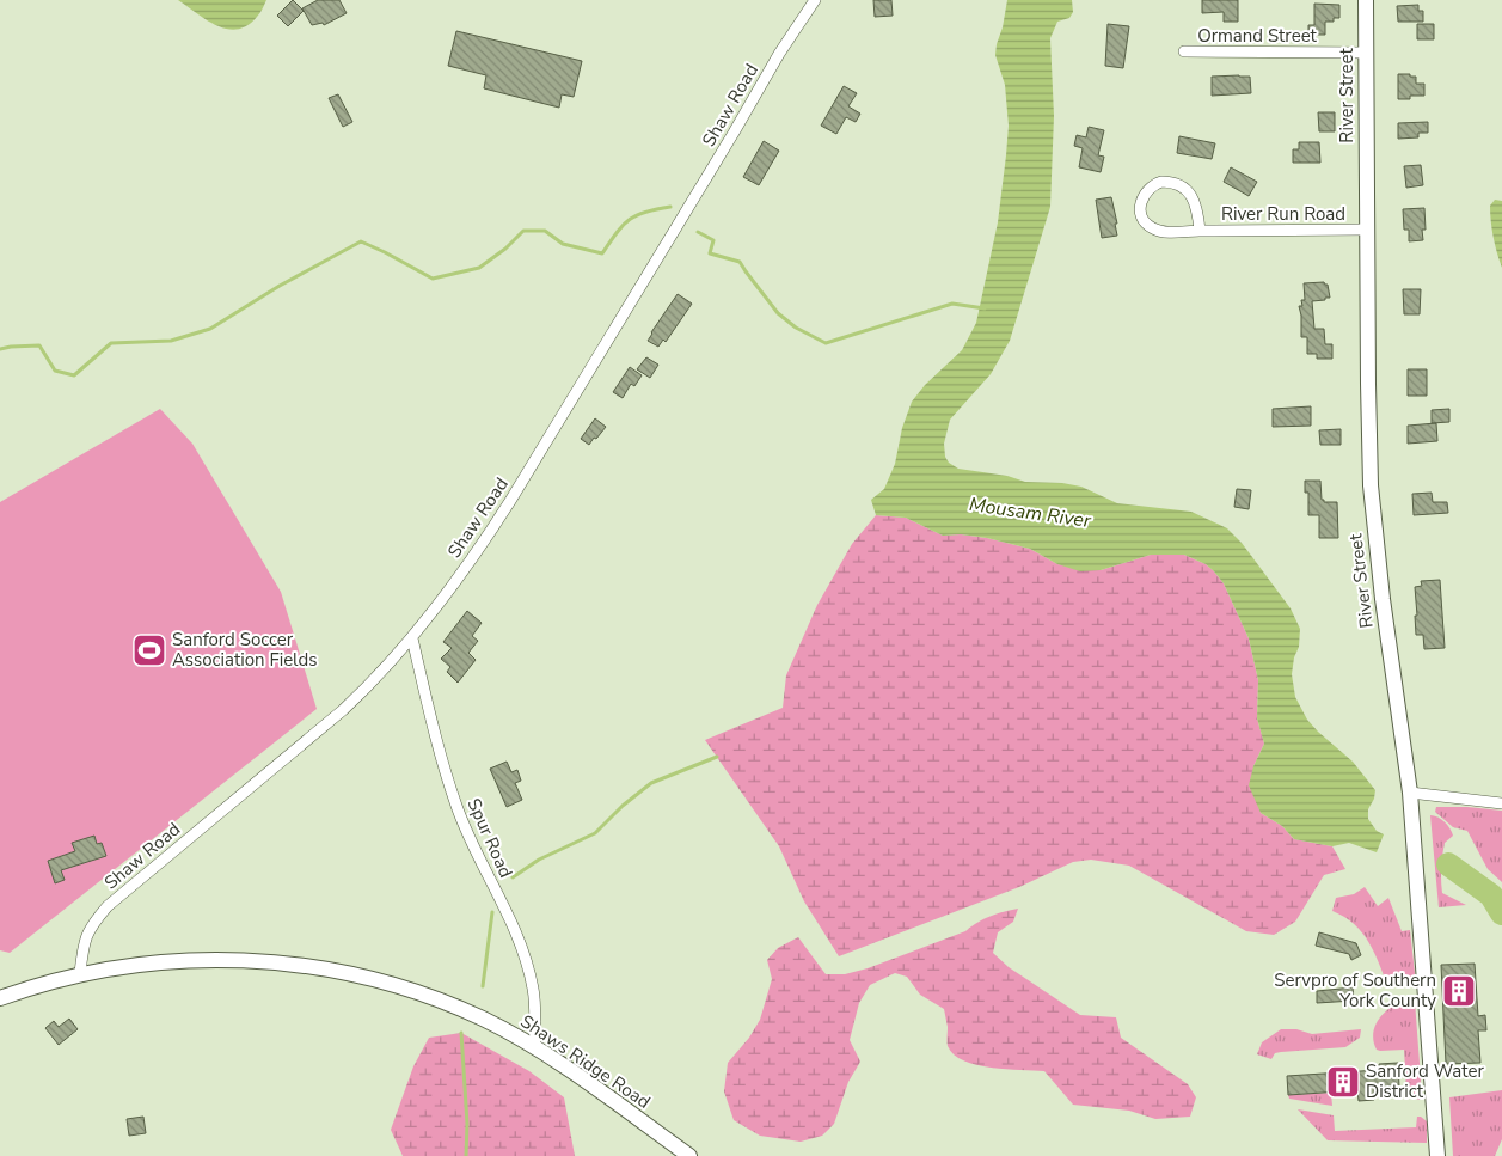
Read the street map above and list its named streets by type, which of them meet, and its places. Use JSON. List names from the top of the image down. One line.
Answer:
{"streets":{"street":["Ormand Street","River Street","Shaw Road","River Run Road","Spur Road","Shaws Ridge Road"]},"crossings":[["Ormand Street","River Street"],["River Street","River Run Road"],["Shaw Road","Spur Road"],["Shaw Road","Shaws Ridge Road"],["Spur Road","Shaws Ridge Road"]],"water":["Mousam River"],"places":{"sports":["Sanford Soccer Association Fields"],"building":["Servpro of Southern York County","Sanford Water District"]}}
